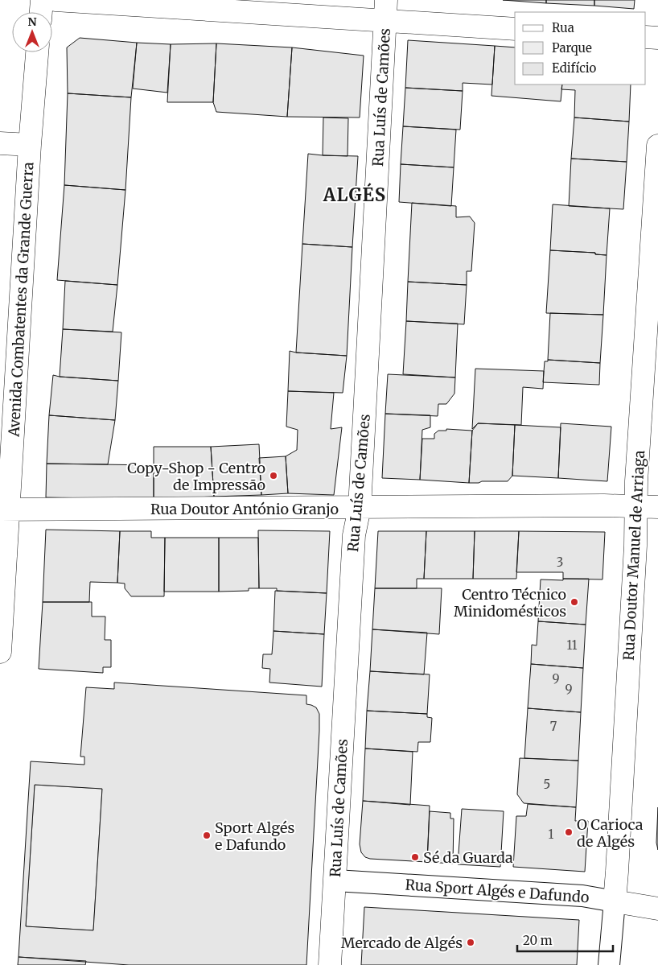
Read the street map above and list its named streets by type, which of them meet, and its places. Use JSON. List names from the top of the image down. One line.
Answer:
{"streets":{"street":["Rua Luís de Camões","Avenida Combatentes da Grande Guerra","Rua Doutor António Granjo","Rua Doutor Manuel de Arriaga","Rua Sport Algés e Dafundo"]},"crossings":[["Rua Luís de Camões","Rua Doutor António Granjo"],["Rua Luís de Camões","Rua Sport Algés e Dafundo"],["Avenida Combatentes da Grande Guerra","Rua Doutor António Granjo"],["Rua Doutor António Granjo","Rua Doutor Manuel de Arriaga"],["Rua Doutor Manuel de Arriaga","Rua Sport Algés e Dafundo"]],"districts":["ALGÉS"],"places":["Copy-Shop - Centro de Impressão","Centro Técnico Minidomésticos","O Carioca de Algés","Sport Algés e Dafundo","Sé da Guarda","Mercado de Algés"],"house_numbers":["3","11","9","9","7","5","1"],"legend":["Rua","Parque","Edifício"],"scale_bar":"20 m","north":"top"}
